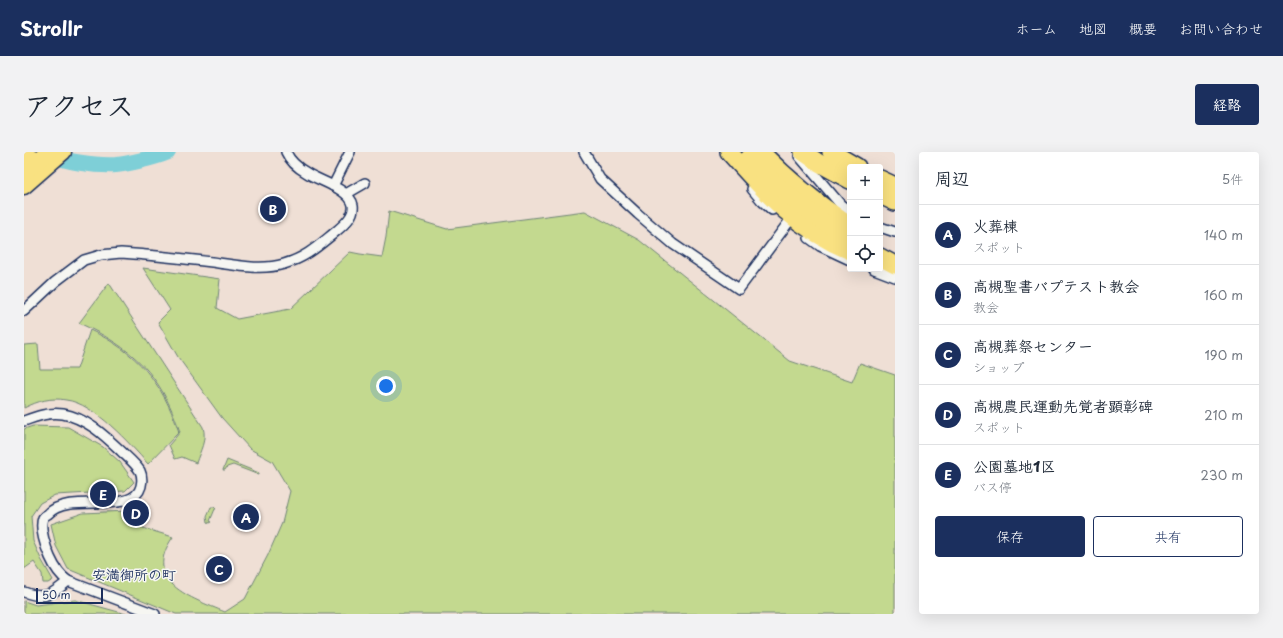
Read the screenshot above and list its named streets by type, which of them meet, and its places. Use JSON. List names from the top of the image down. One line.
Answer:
{"districts":["安満御所の町"],"scale_bar":"50 m","page":{"header":"Strollr","nav":["ホーム","地図","概要","お問い合わせ"],"title":"アクセス","buttons":["経路",["保存","共有"]],"heading":["周辺","5件"],"map_buttons":["+","−"],"pins":["B","E","D","A","C"],"list":[{"mark":"A","name":"火葬棟","note":"スポット","value":"140 m"},{"mark":"B","name":"高槻聖書バプテスト教会","note":"教会","value":"160 m"},{"mark":"C","name":"高槻葬祭センター","note":"ショップ","value":"190 m"},{"mark":"D","name":"高槻農民運動先覚者顕彰碑","note":"スポット","value":"210 m"},{"mark":"E","name":"公園墓地1区","note":"バス停","value":"230 m"}],"scale":"50 m"}}
